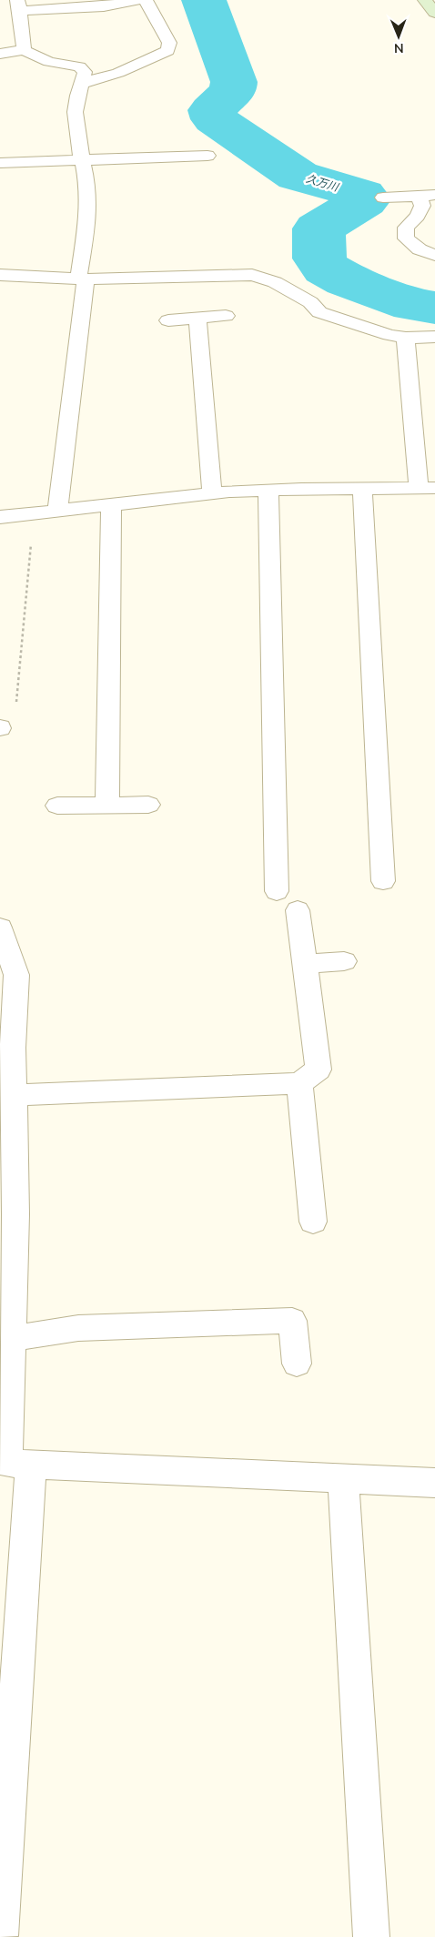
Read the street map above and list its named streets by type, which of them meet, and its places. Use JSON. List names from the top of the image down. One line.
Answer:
{"water":["久万川"],"north":"bottom"}
